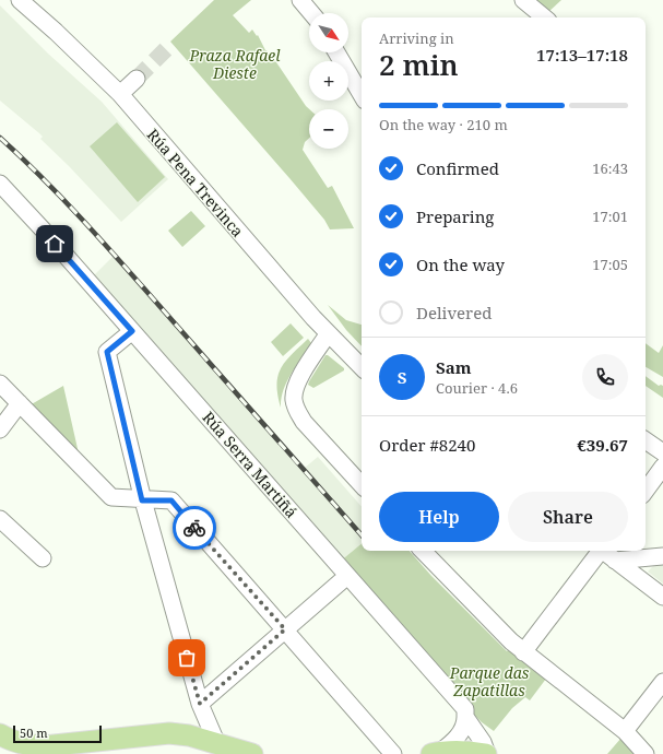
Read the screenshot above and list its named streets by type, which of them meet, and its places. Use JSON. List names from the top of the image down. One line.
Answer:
{"streets":{"street":["Rúa Pena Trevinca","Rúa Serra Martiñá"]},"parks":["Praza Rafael Dieste","Parque das Zapatillas"],"scale_bar":"50 m","north":"bottom right","page":{"map_buttons":["+","−"],"heading":["2 min","Arriving in","17:13–17:18"],"panel":["Sam","Courier · 4.6","Order #8240","€39.67"],"bar":"On the way · 210 m","list":[["Confirmed","16:43"],["Preparing","17:01"],["On the way","17:05"],"Delivered"],"round":"S","buttons":["Help","Share"],"scale":"50 m"}}
